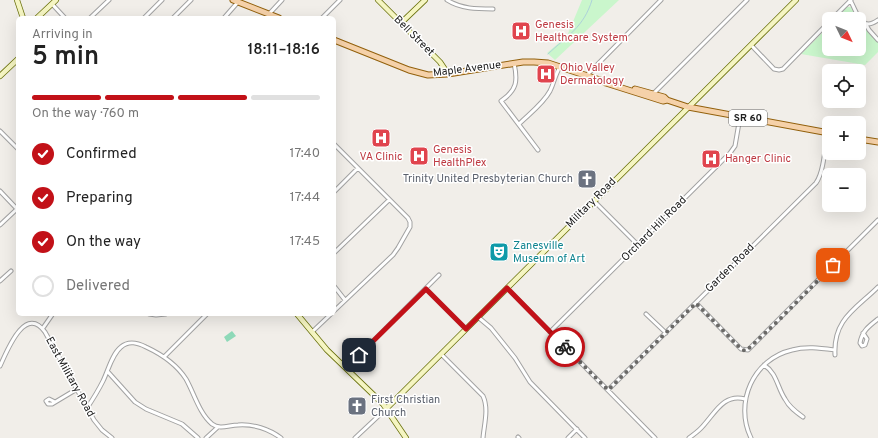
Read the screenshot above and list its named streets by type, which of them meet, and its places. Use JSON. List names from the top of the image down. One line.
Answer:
{"streets":{"main road":["Maple Avenue","SR 60"],"street":["Bell Street","Military Road","Orchard Hill Road","Garden Road","East Military Road"]},"crossings":[["Bell Street","Maple Avenue"],["Maple Avenue","Military Road"],["Maple Avenue","Orchard Hill Road"]],"places":{"hospital":["Genesis Healthcare System","Ohio Valley Dermatology","VA Clinic","Genesis HealthPlex","Hanger Clinic"],"church":["Trinity United Presbyterian Church","First Christian Church"],"theatre":["Zanesville Museum of Art"]},"north":"bottom right","page":{"map_buttons":["+","−"],"heading":["5 min","Arriving in","18:11–18:16"],"bar":"On the way · 760 m","list":[["Confirmed","17:40"],["Preparing","17:44"],["On the way","17:45"],"Delivered"]}}
